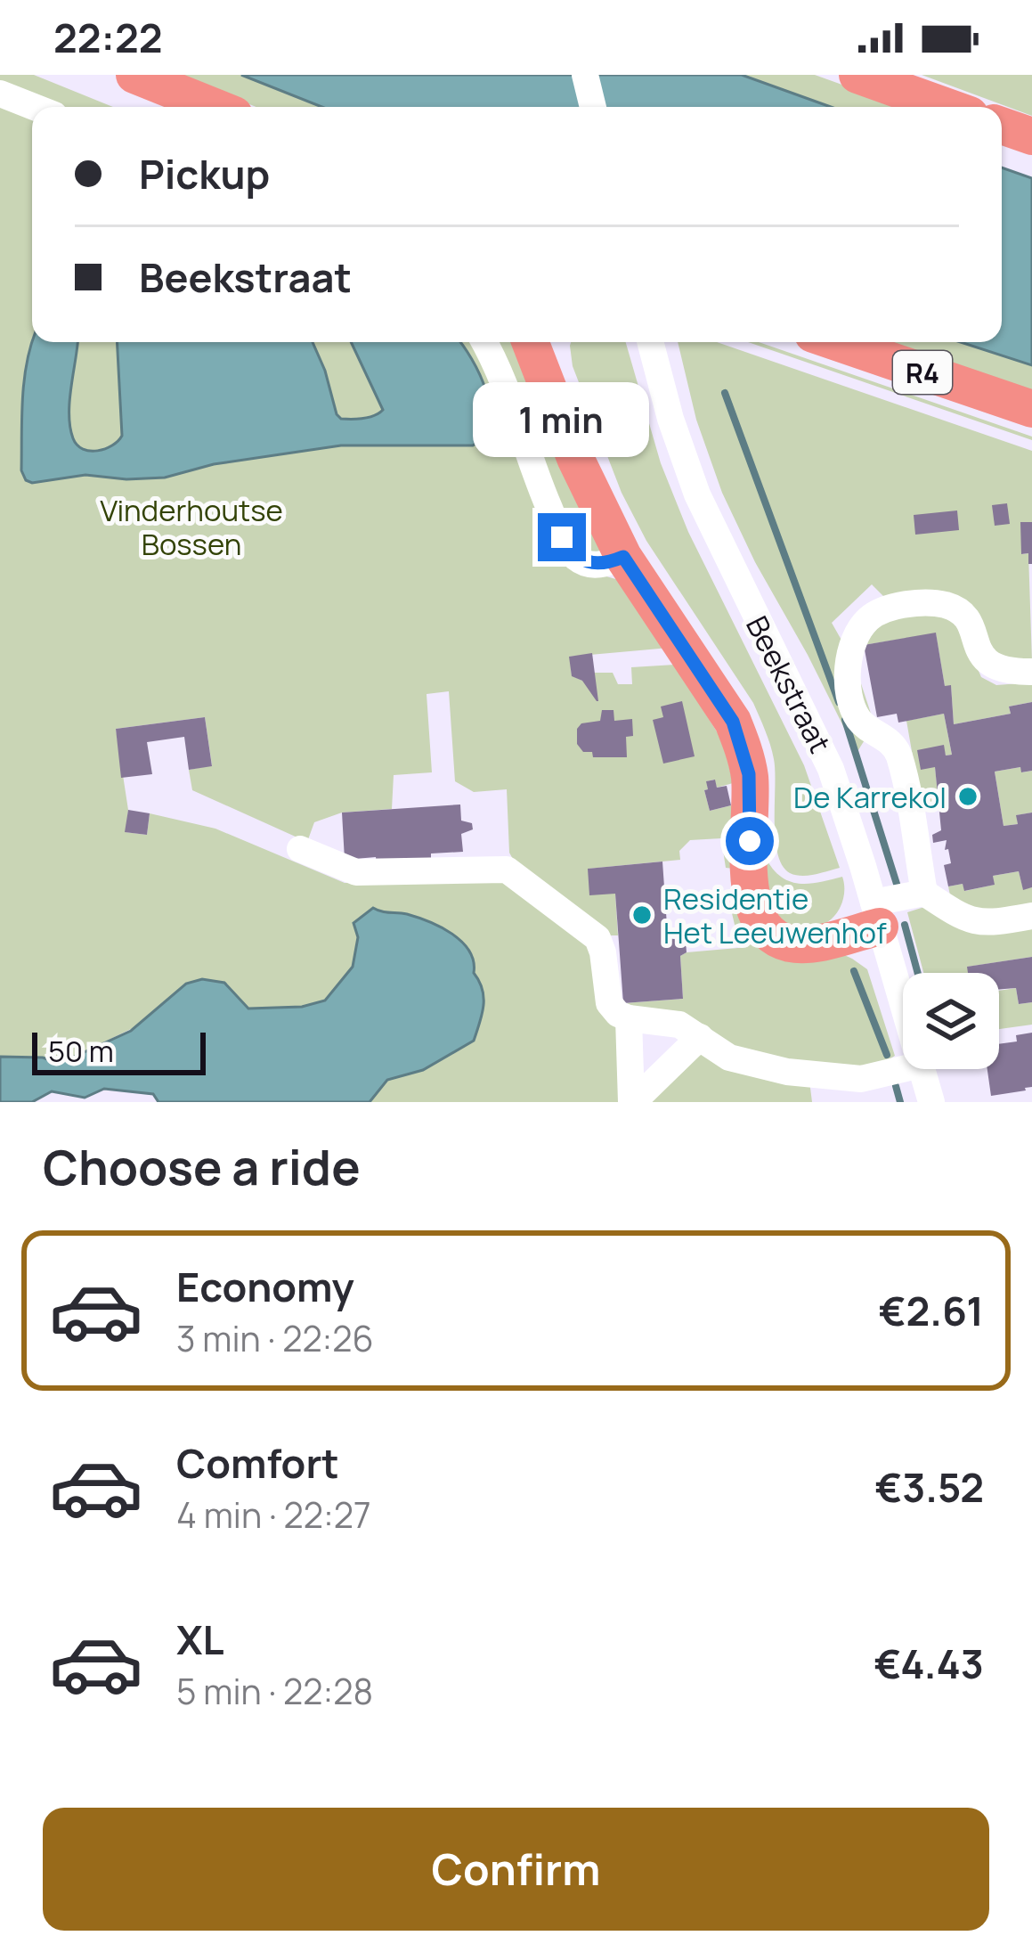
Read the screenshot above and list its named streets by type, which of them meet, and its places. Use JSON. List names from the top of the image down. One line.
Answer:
{"streets":{"highway":["R4"],"street":["Beekstraat"]},"parks":["Vinderhoutse Bossen"],"places":["De Karrekol","Residentie Het Leeuwenhof"],"scale_bar":"50 m","page":{"status":"22:22","banner":["Pickup","Beekstraat"],"bubble":"1 min","scale":"50 m","heading":"Choose a ride","list":[{"name":"Economy","note":"3 min · 22:26","value":"€2.61"},{"name":"Comfort","note":"4 min · 22:27","value":"€3.52"},{"name":"XL","note":"5 min · 22:28","value":"€4.43"}],"buttons":"Confirm"}}
